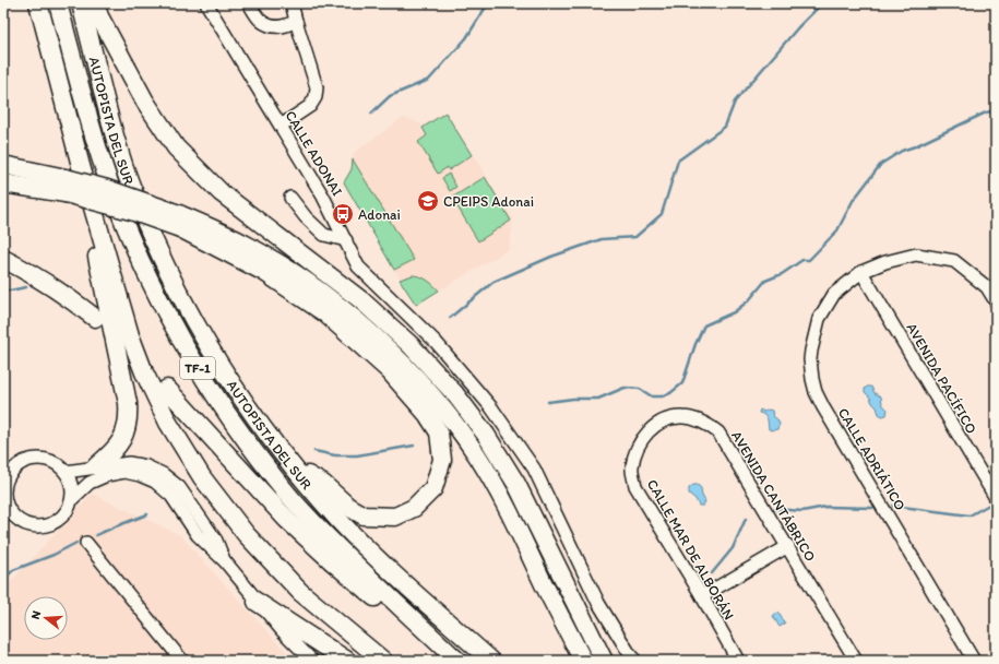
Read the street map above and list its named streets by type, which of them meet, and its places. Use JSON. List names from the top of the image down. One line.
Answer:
{"streets":{"highway":["AUTOPISTA DEL SUR","TF-1"],"street":["CALLE ADONAI","AVENIDA PACÍFICO","CALLE ADRIÁTICO","AVENIDA CANTÁBRICO","CALLE MAR DE ALBORÁN"]},"crossings":[["AVENIDA PACÍFICO","CALLE ADRIÁTICO"],["AVENIDA CANTÁBRICO","CALLE MAR DE ALBORÁN"]],"places":{"school or university":["CPEIPS Adonai"],"bus stop":["Adonai"]},"north":"left"}
